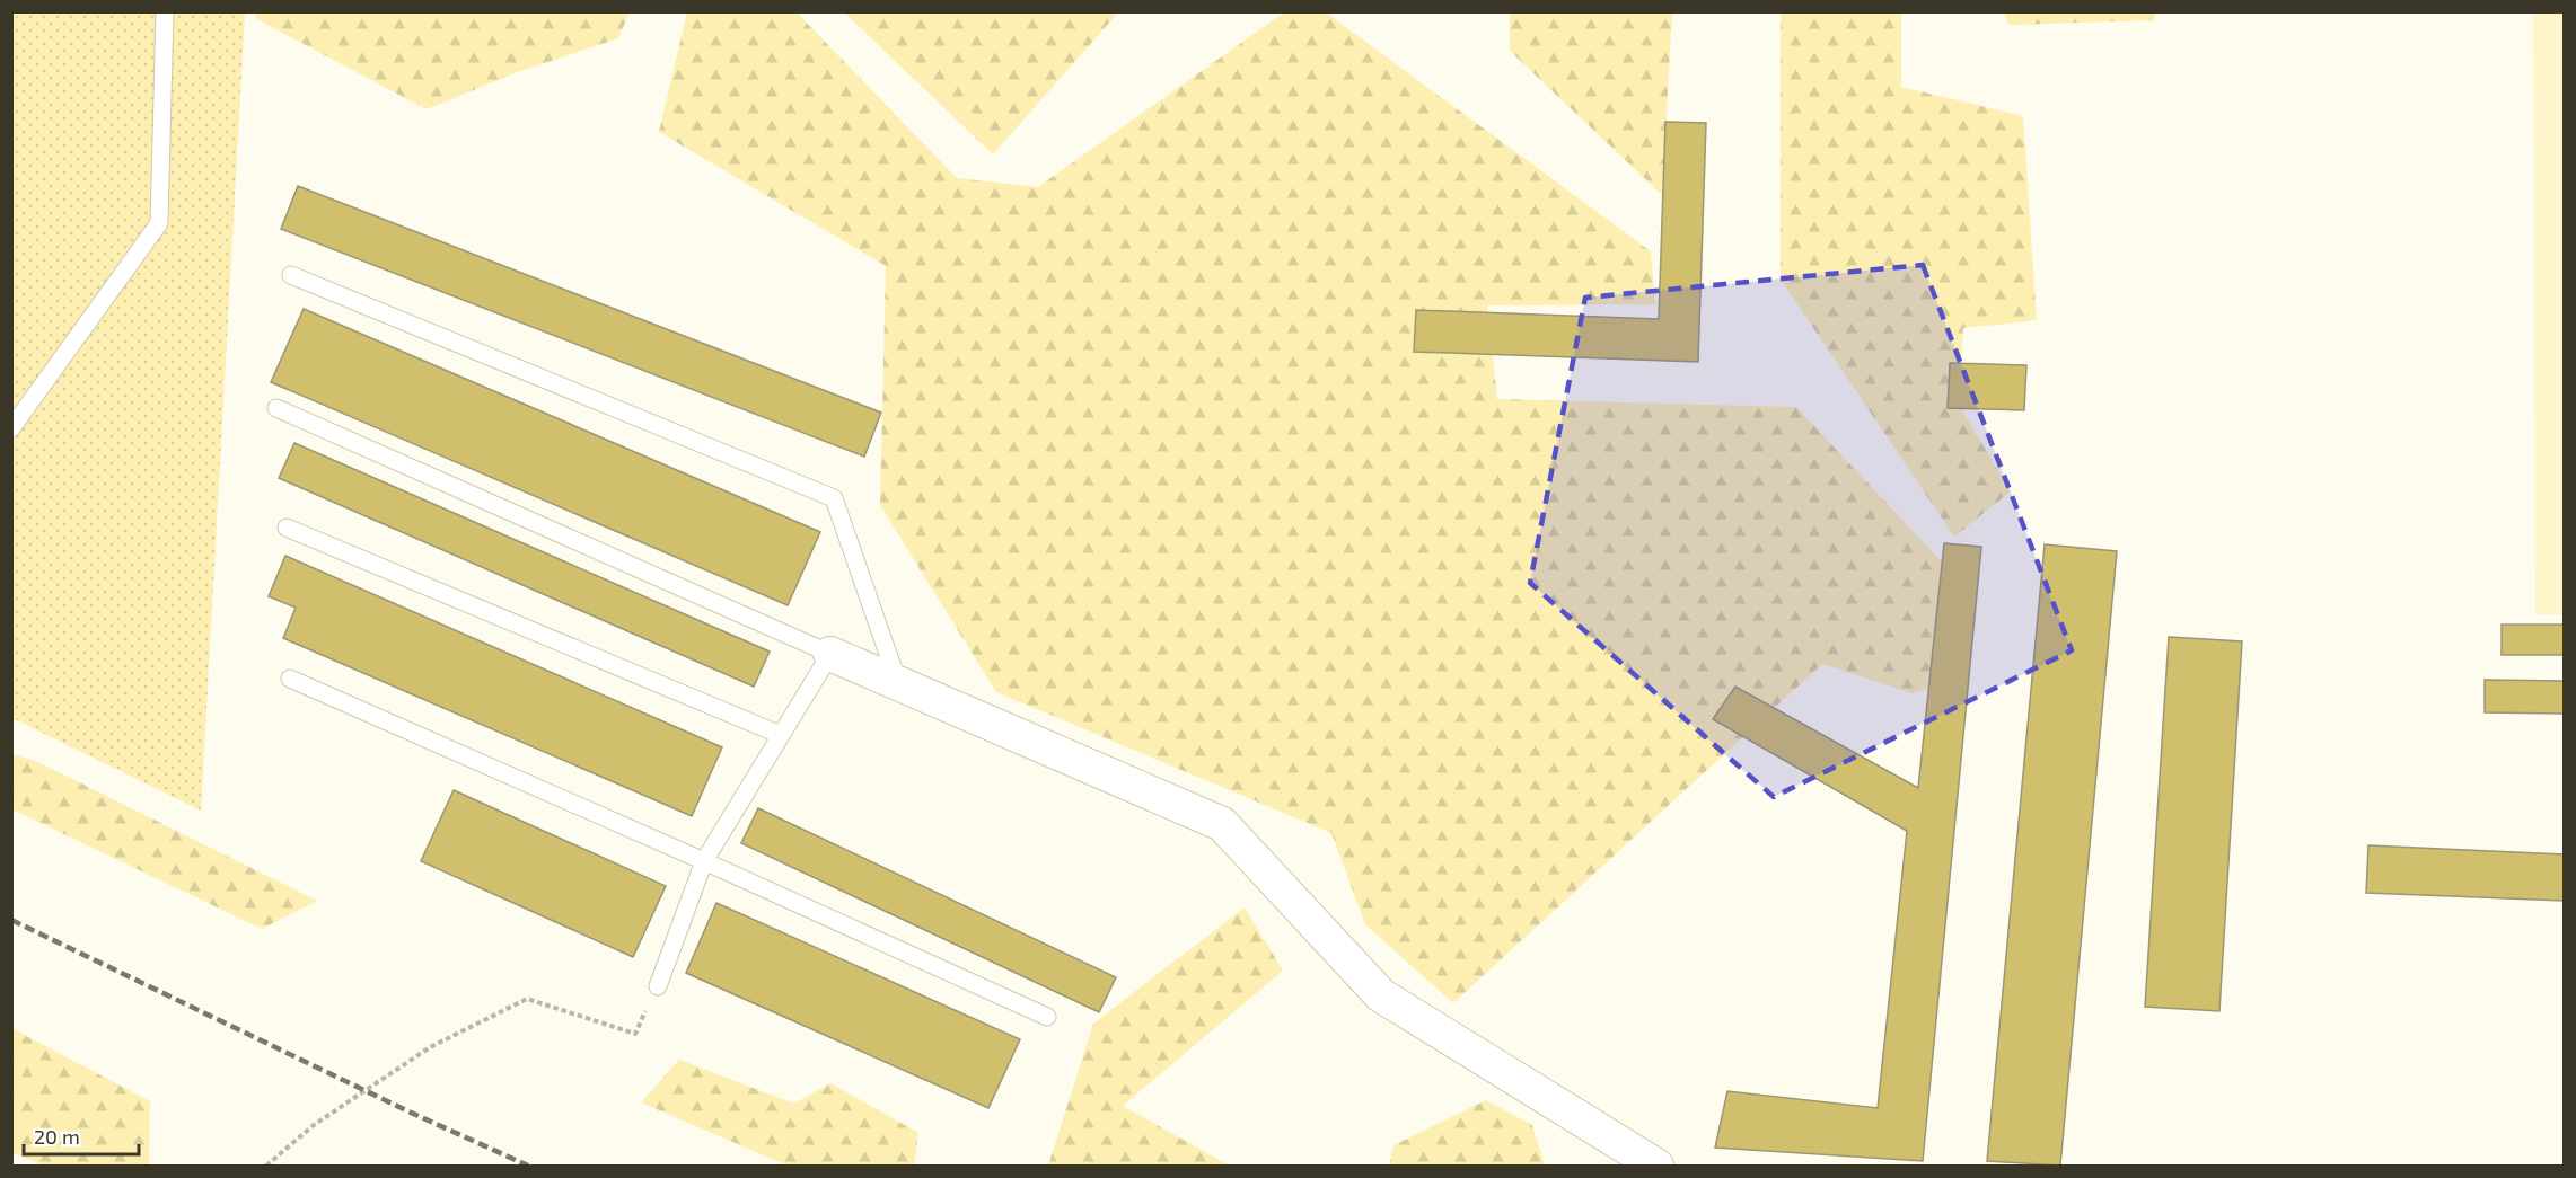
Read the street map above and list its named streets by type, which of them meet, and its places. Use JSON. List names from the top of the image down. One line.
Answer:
{"scale_bar":"20 m"}
